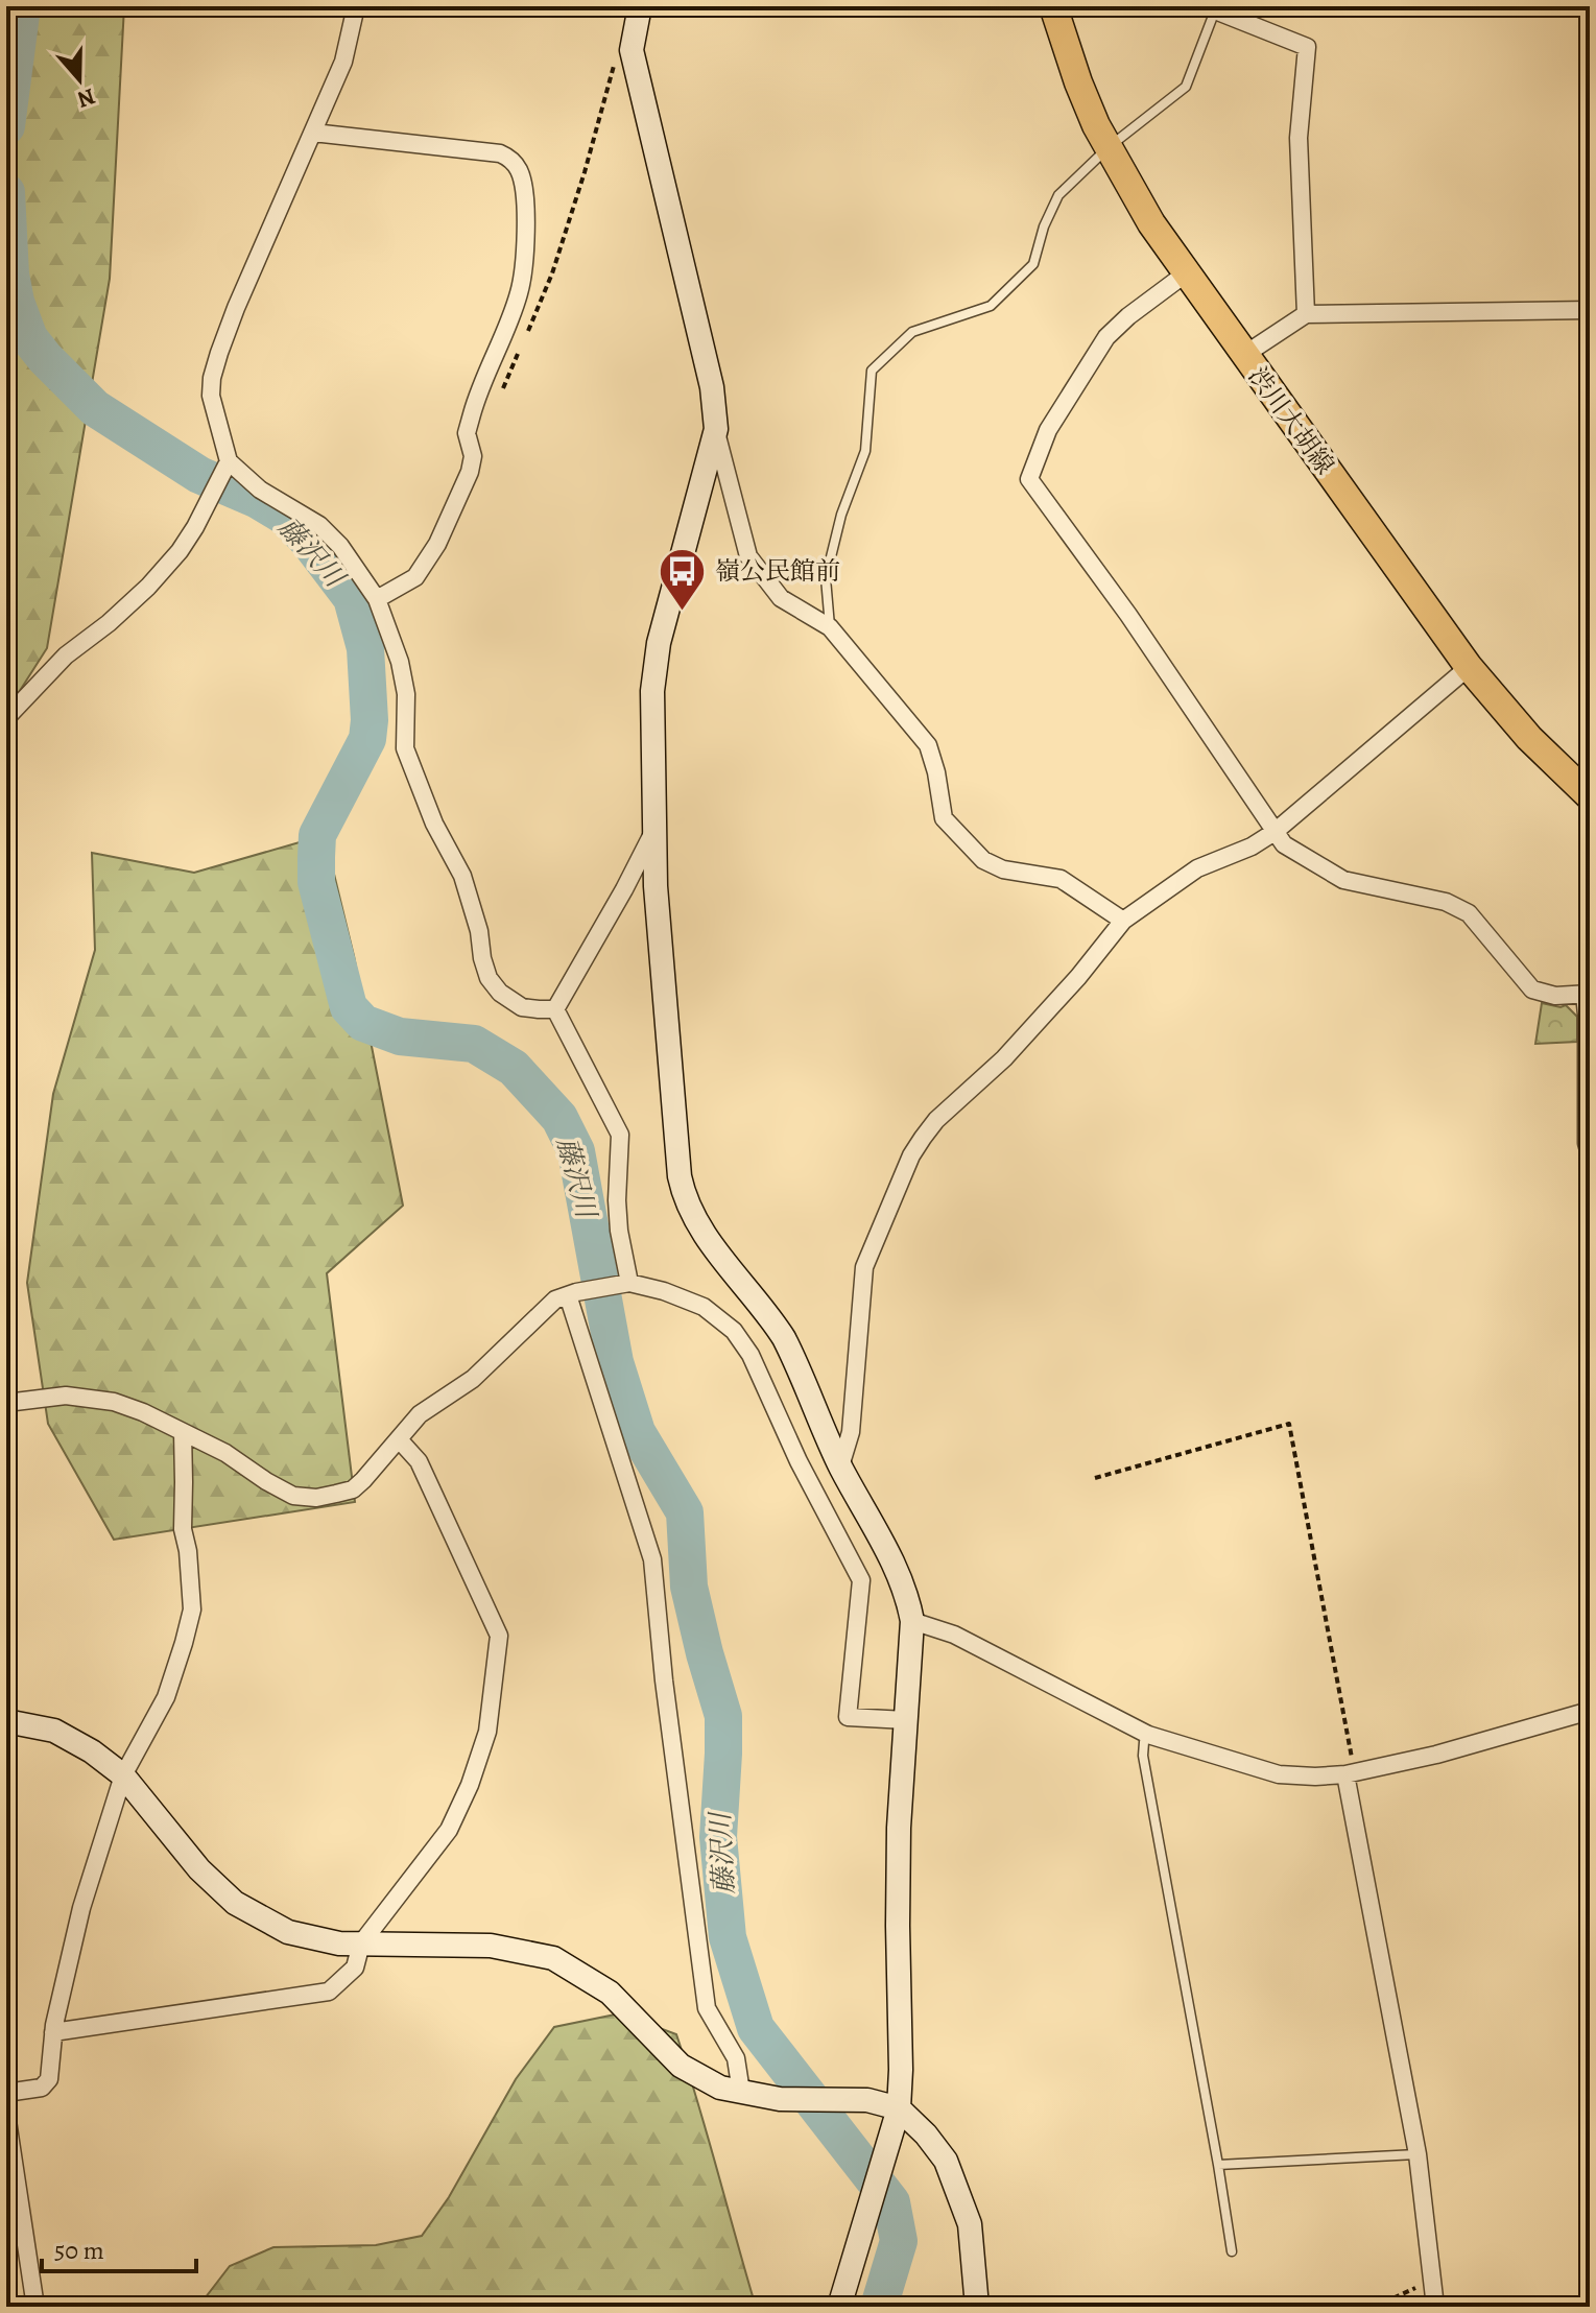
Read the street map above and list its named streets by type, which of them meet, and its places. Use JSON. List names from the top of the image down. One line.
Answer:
{"streets":{"main road":["渋川大胡線"]},"water":["藤沢川"],"places":{"bus stop":["嶺公民館前"]},"scale_bar":"50 m","north":"bottom"}
